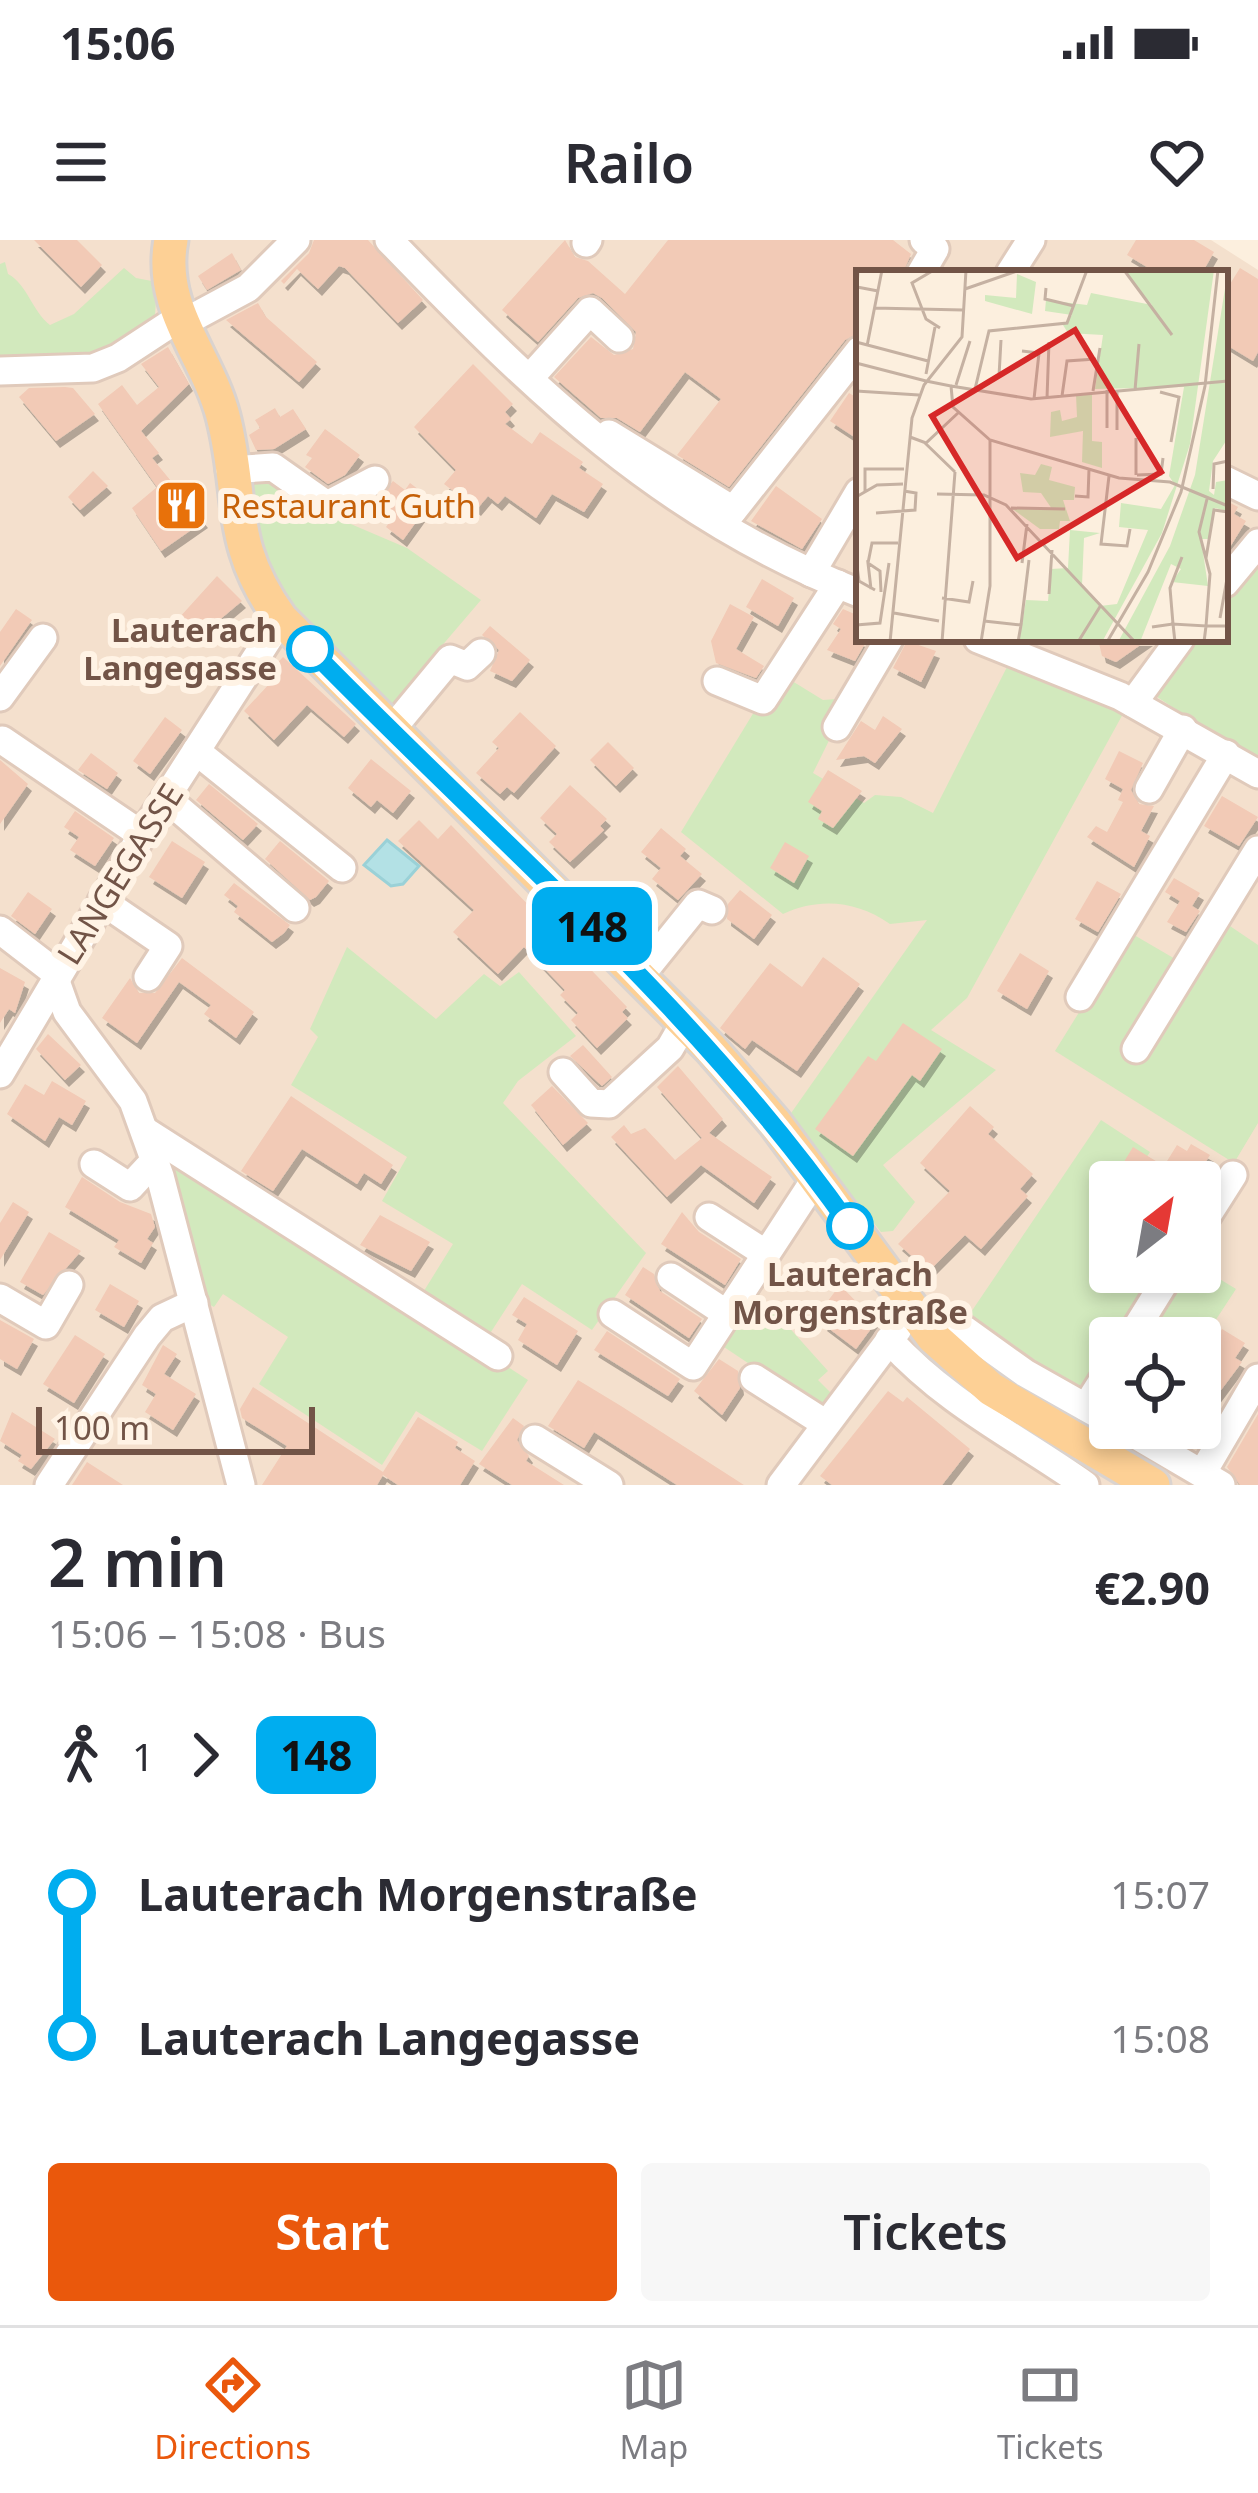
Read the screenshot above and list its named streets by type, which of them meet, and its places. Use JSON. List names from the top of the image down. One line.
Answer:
{"streets":{"street":["LANGEGASSE"]},"places":{"restaurant":["Restaurant Guth"],"other":["Lauterach Langegasse","Lauterach Morgenstraße"]},"lines":["bus line 148"],"scale_bar":"100 m","north":"top right","page":{"status":"15:06","header":"Railo","on_map":"148","scale":"100 m","heading":["2 min","15:06 – 15:08 · Bus","€2.90"],"legs":["1","148"],"list":[{"name":"Lauterach Morgenstraße","value":"15:07"},{"name":"Lauterach Langegasse","value":"15:08"}],"buttons":["Start","Tickets"],"tabs":["Directions","Map","Tickets"]}}
